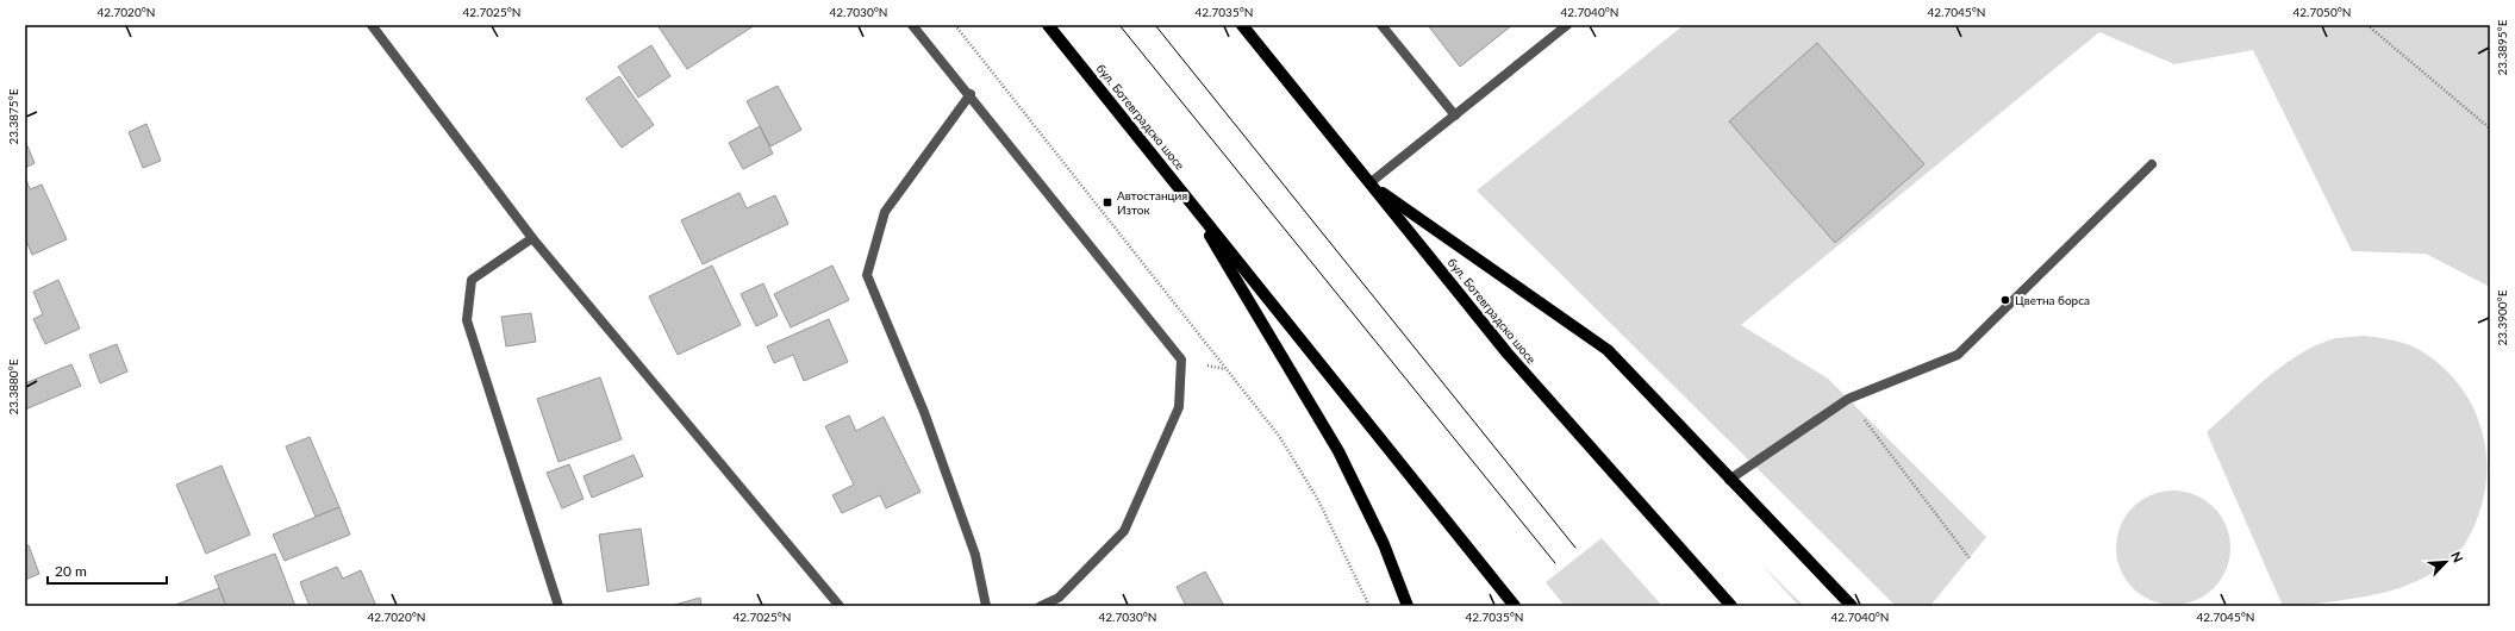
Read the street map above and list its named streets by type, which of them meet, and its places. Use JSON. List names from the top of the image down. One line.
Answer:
{"streets":{"main road":["бул. Ботевградско шосе"]},"places":{"transit":["Автостанция Изток"],"other":["Цветна борса"]},"scale_bar":"20 m","north":"top right","coordinates":["42.7020°N","42.7025°N","42.7030°N","42.7035°N","42.7040°N","42.7045°N","42.7050°N","23.3895°E","23.3875°E","23.3900°E","23.3880°E"]}
